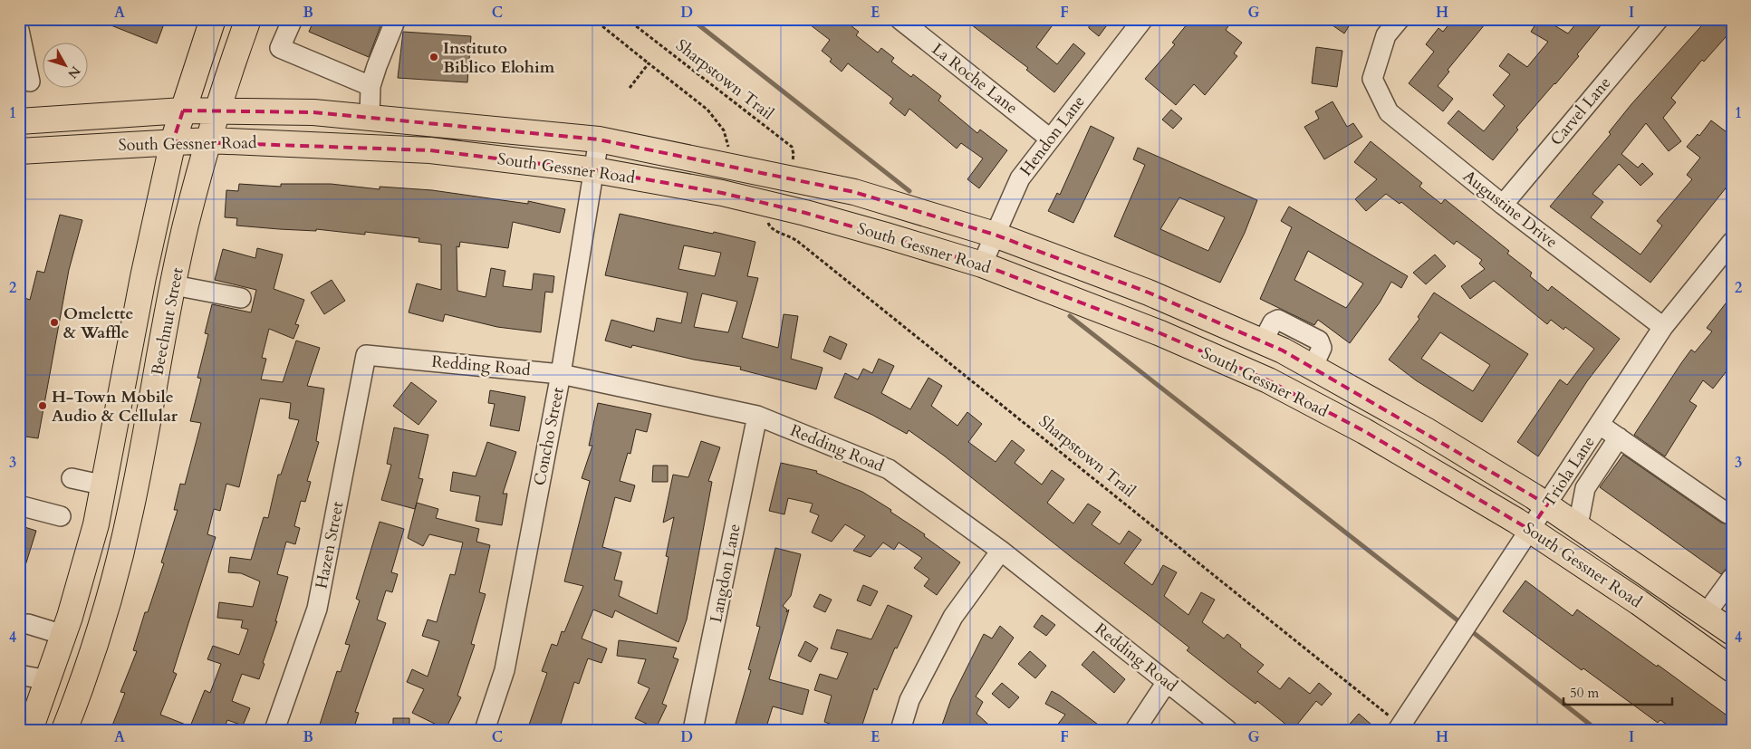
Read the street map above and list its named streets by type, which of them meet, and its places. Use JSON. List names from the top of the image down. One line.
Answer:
{"streets":{"main road":["South Gessner Road","Beechnut Street"],"street":["La Roche Lane","Carvel Lane","Hendon Lane","Augustine Drive","Redding Road","Concho Street","Triola Lane","Hazen Street","Langdon Lane"],"path":["Sharpstown Trail"]},"crossings":[["La Roche Lane","Hendon Lane"],["Sharpstown Trail","Triola Lane"],["Carvel Lane","Augustine Drive"],["Hendon Lane","South Gessner Road"],["South Gessner Road","Beechnut Street"],["South Gessner Road","Concho Street"],["South Gessner Road","Triola Lane"],["Augustine Drive","Triola Lane"],["Redding Road","Concho Street"],["Redding Road","Hazen Street"],["Redding Road","Langdon Lane"]],"places":["Instituto Biblico Elohim","Omelette & Waffle","H-Town Mobile Audio & Cellular"],"scale_bar":"50 m","north":"bottom right","grid":{"columns":["A","B","C","D","E","F","G","H","I"],"rows":["1","2","3","4"]}}
